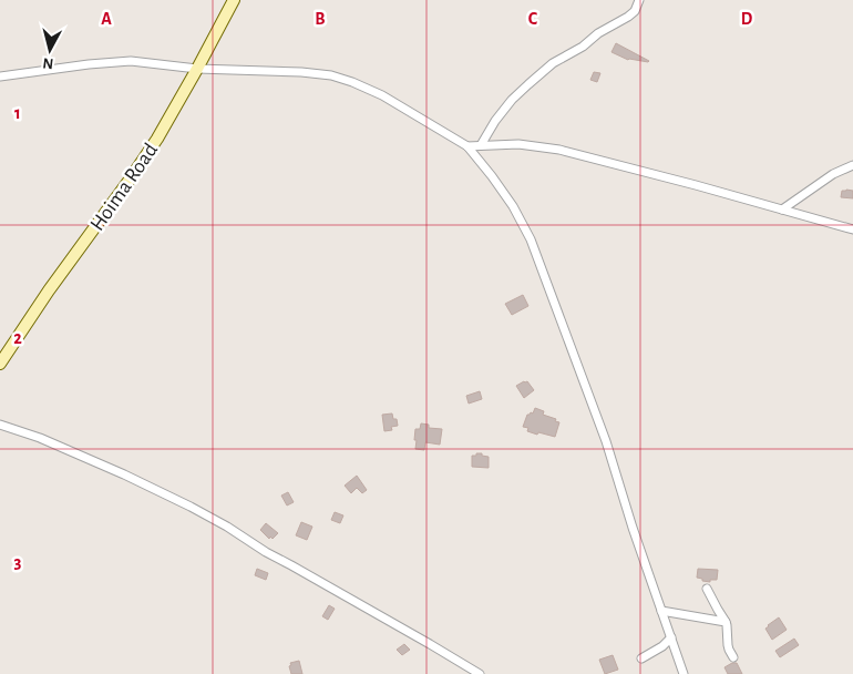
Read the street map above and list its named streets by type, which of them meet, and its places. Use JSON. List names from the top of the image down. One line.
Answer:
{"streets":{"main road":["Hoima Road"]},"north":"bottom","grid":{"columns":["A","B","C","D"],"rows":["1","2","3"]}}
